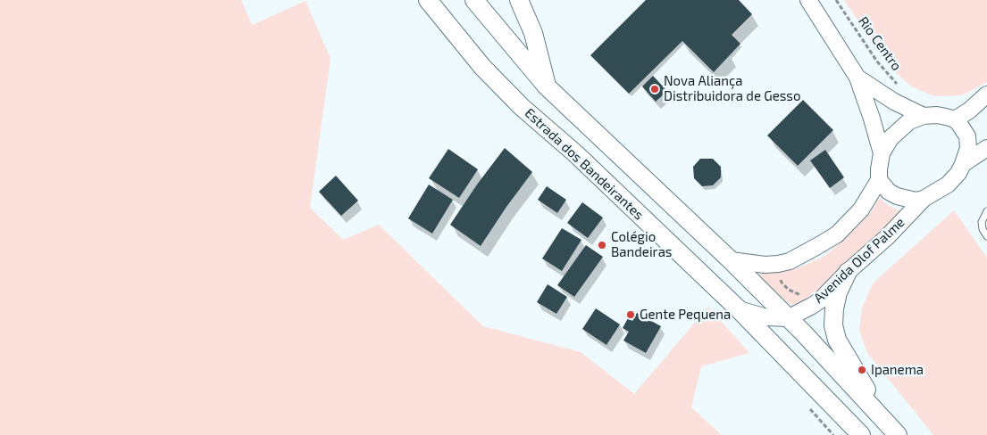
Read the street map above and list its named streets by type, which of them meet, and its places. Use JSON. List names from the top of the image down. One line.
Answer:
{"streets":{"main road":["Estrada dos Bandeirantes"],"street":["Avenida Olof Palme"],"path":["Rio Centro"]},"places":["Nova Aliança Distribuidora de Gesso","Colégio Bandeiras","Gente Pequena","Ipanema"]}
